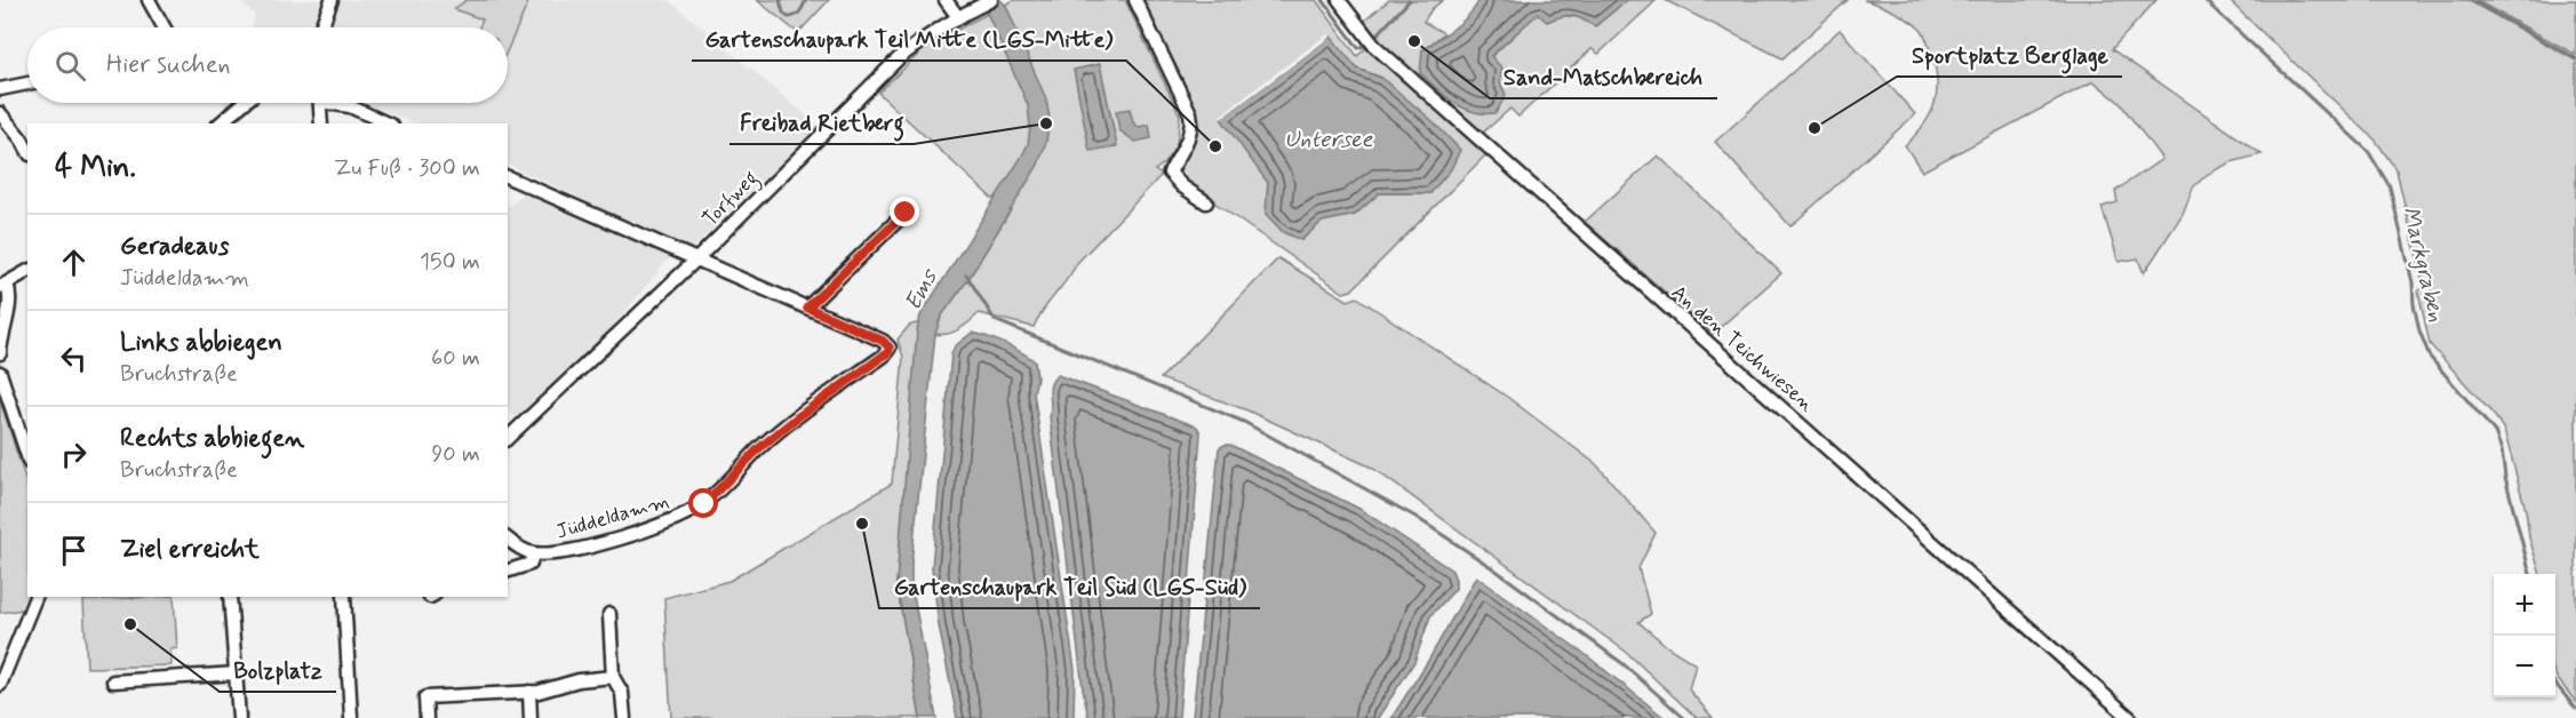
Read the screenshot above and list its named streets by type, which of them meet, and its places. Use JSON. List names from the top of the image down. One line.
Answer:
{"streets":{"street":["Torfweg","An den Teichwiesen","Jüddeldamm"]},"water":["Untersee","Markgraben","Ems"],"places":["Sand-Matschbereich","Freibad Rietberg","Sportplatz Berglage","Gartenschaupark Teil Mitte (LGS-Mitte)","Gartenschaupark Teil Süd (LGS-Süd)","Bolzplatz"],"page":{"search":"Hier suchen","heading":["4 Min.","Zu Fuß · 300 m"],"list":[["Geradeaus","Jüddeldamm","150 m"],["Links abbiegen","Bruchstraße","60 m"],["Rechts abbiegen","Bruchstraße","90 m"],"Ziel erreicht"],"map_buttons":["+","−"]}}
